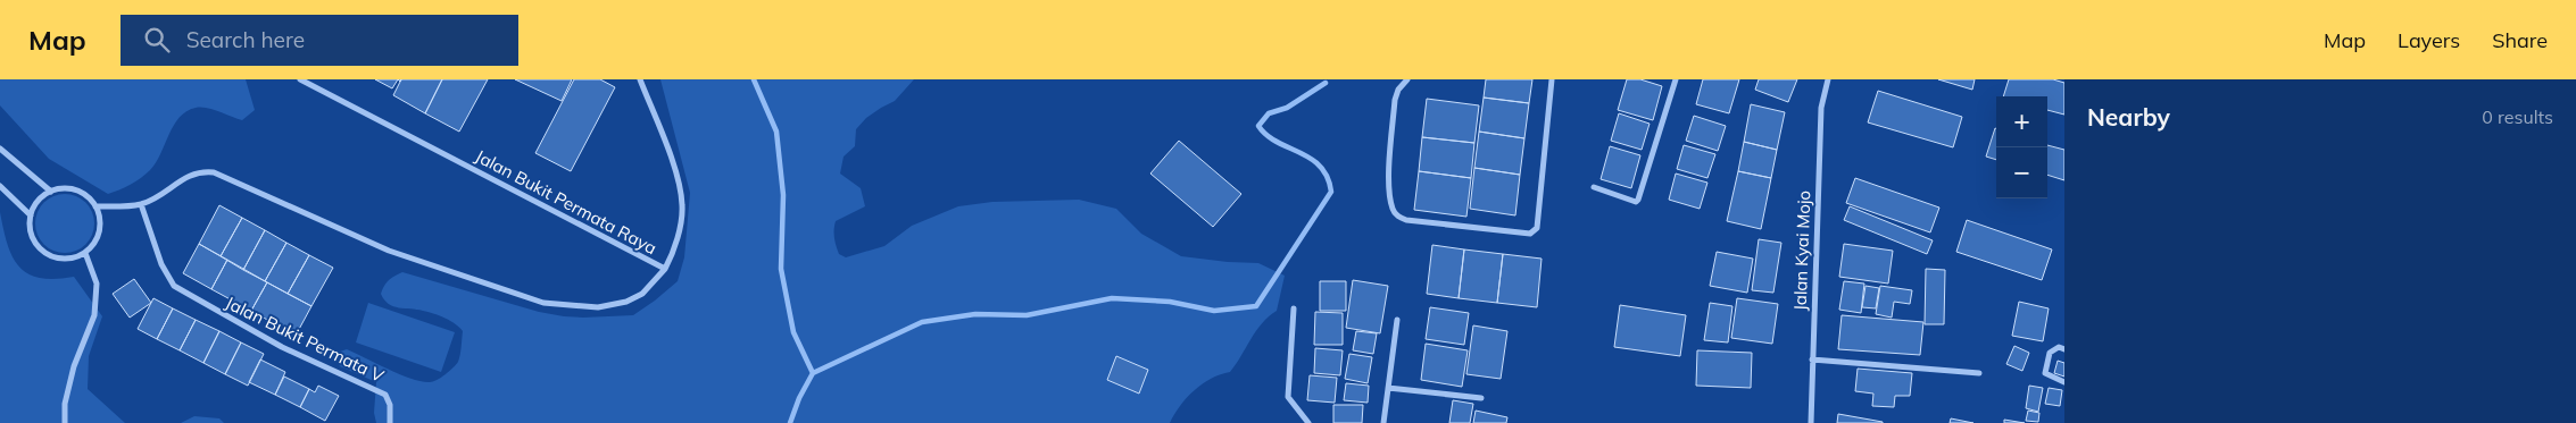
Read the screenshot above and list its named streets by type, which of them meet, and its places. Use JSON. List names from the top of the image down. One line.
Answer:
{"streets":{"street":["Jalan Bukit Permata Raya","Jalan Kyai Mojo","Jalan Bukit Permata V"]},"crossings":[["Jalan Bukit Permata Raya","Jalan Bukit Permata V"]],"page":{"header":"Map","search":"Search here","nav":["Map","Layers","Share"],"heading":["Nearby","0 results"],"map_buttons":["+","−"]}}
